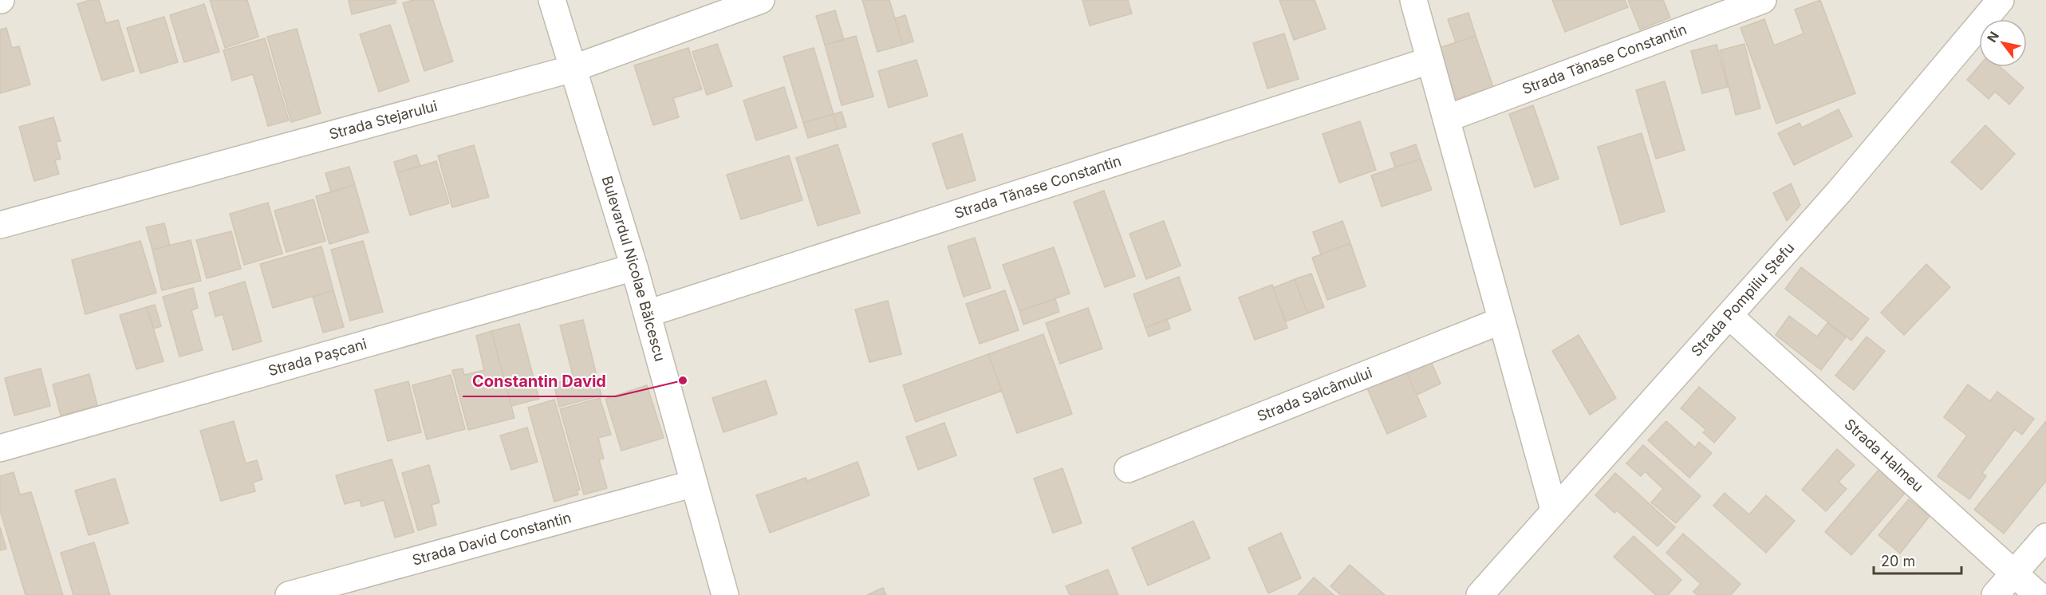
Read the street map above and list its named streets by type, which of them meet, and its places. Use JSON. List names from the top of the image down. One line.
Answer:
{"streets":{"street":["Strada Tănase Constantin","Strada Stejarului","Bulevardul Nicolae Bălcescu","Strada Pompiliu Ștefu","Strada Pașcani","Strada Salcâmului","Strada Halmeu","Strada David Constantin"]},"crossings":[["Strada Tănase Constantin","Bulevardul Nicolae Bălcescu"],["Strada Stejarului","Bulevardul Nicolae Bălcescu"],["Bulevardul Nicolae Bălcescu","Strada Pașcani"],["Bulevardul Nicolae Bălcescu","Strada David Constantin"],["Strada Pompiliu Ștefu","Strada Halmeu"]],"places":["Constantin David"],"scale_bar":"20 m","north":"top left"}
